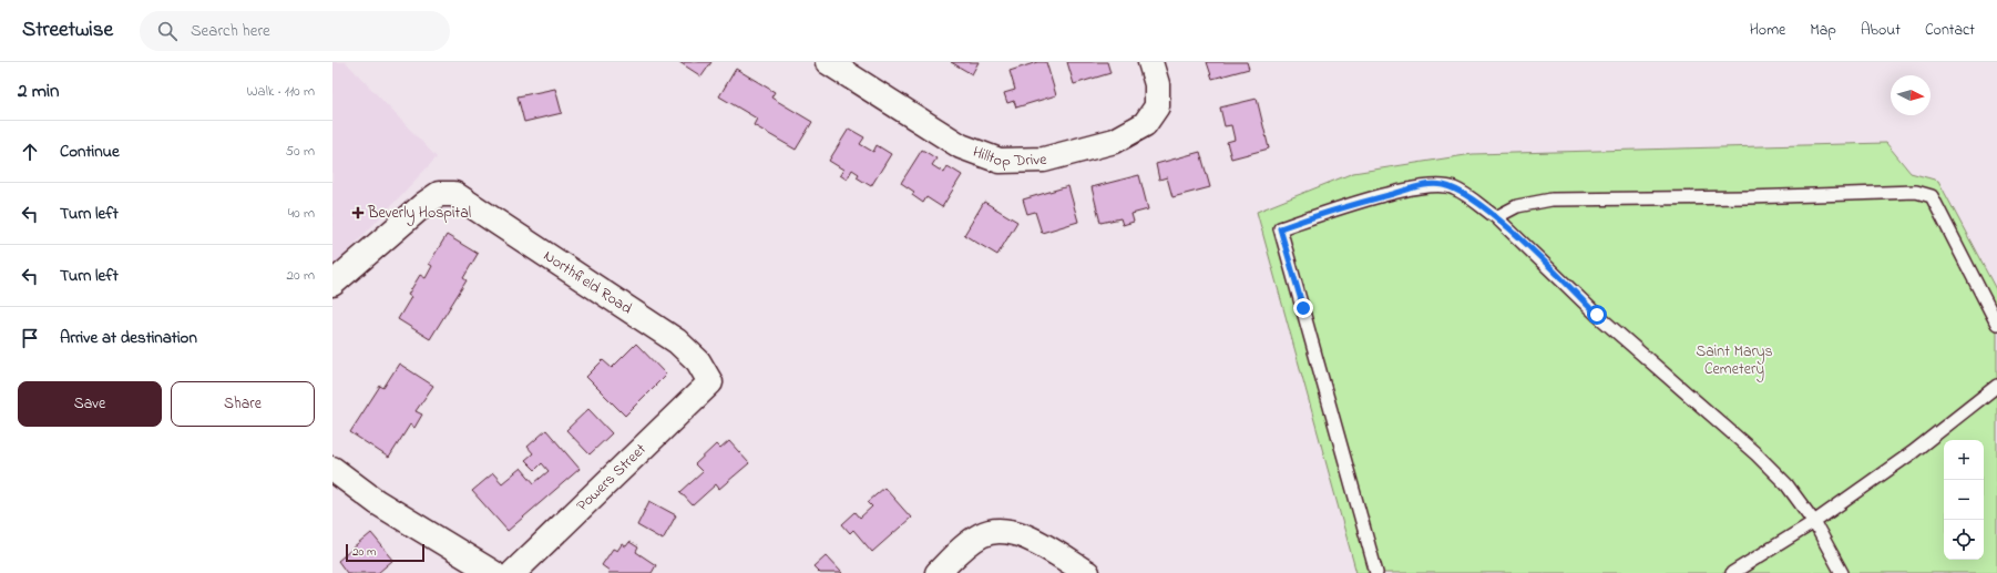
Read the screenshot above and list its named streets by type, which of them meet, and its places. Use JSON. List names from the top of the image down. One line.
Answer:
{"streets":{"street":["Hilltop Drive","Northfield Road","Powers Street"]},"crossings":[["Northfield Road","Powers Street"]],"parks":["Saint Marys Cemetery"],"places":{"health":["Beverly Hospital"]},"scale_bar":"20 m","north":"right","page":{"header":"Streetwise","search":"Search here","nav":["Home","Map","About","Contact"],"heading":["2 min","Walk · 110 m"],"list":[["Continue","50 m"],["Turn left","40 m"],["Turn left","20 m"],"Arrive at destination"],"buttons":["Save","Share"],"map_buttons":["+","−"],"scale":"20 m"}}
